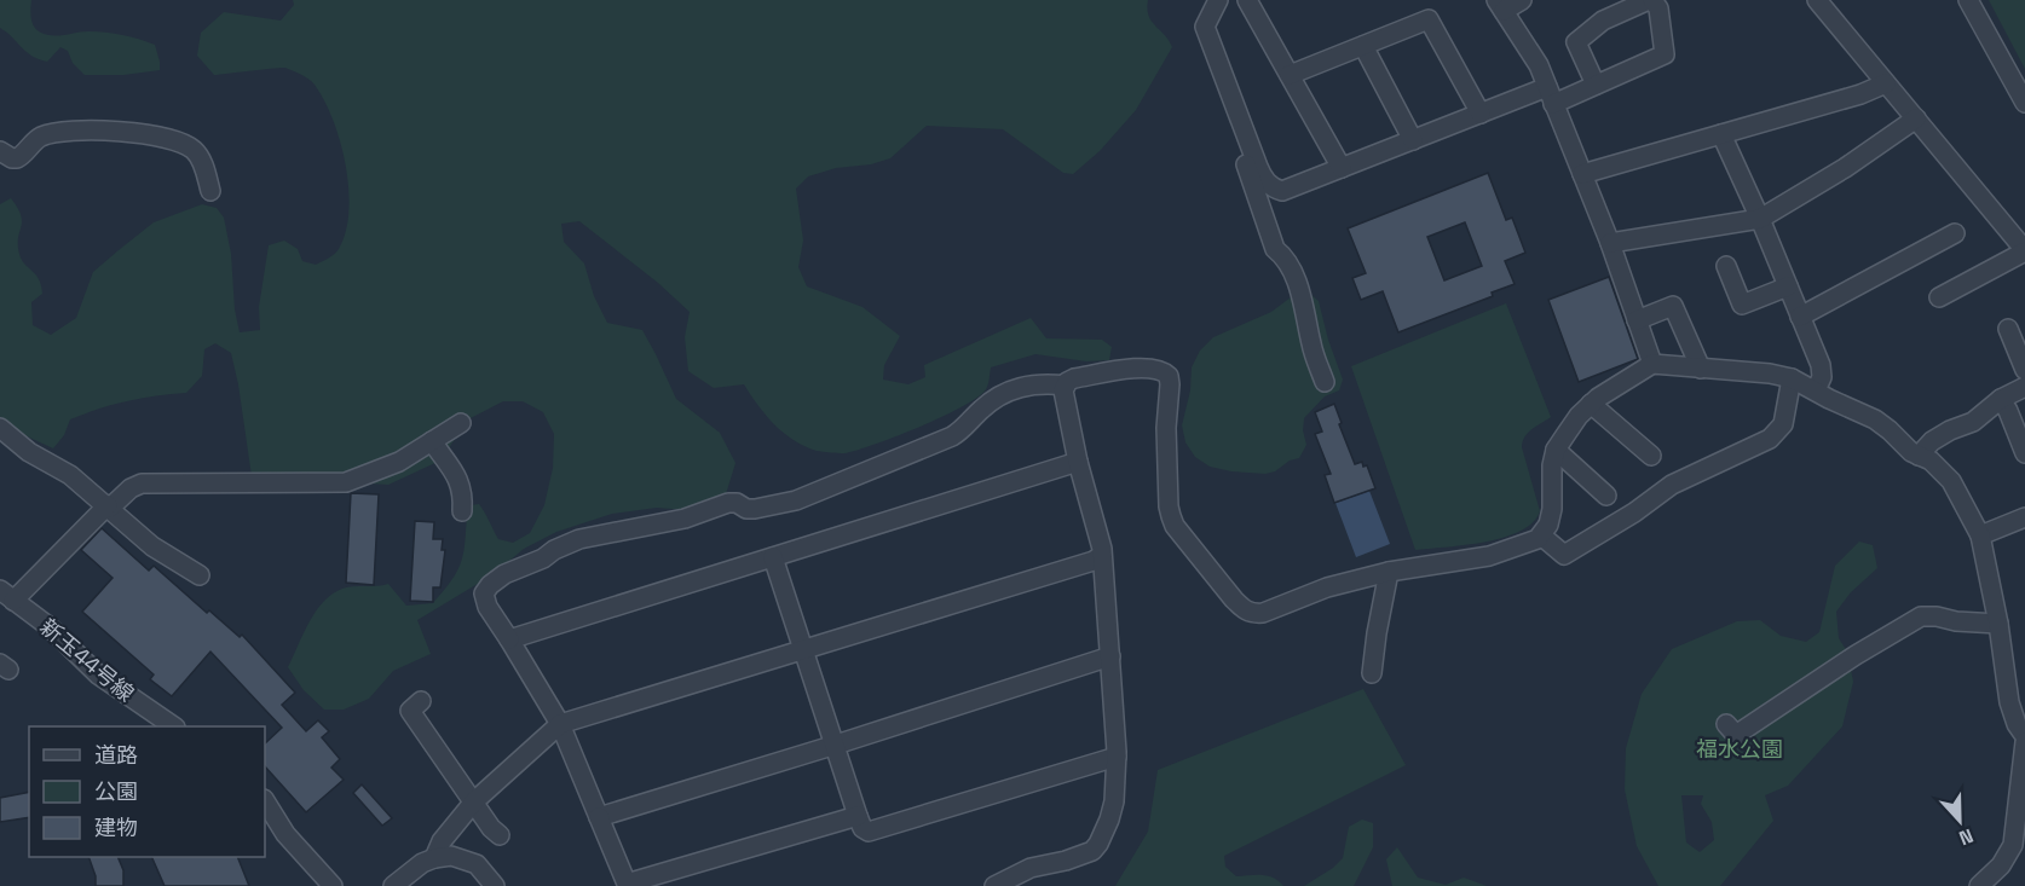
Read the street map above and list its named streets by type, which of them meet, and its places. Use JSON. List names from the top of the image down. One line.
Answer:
{"streets":{"street":["新玉44号線"]},"parks":["福水公園"],"legend":["道路","公園","建物"],"north":"bottom"}
